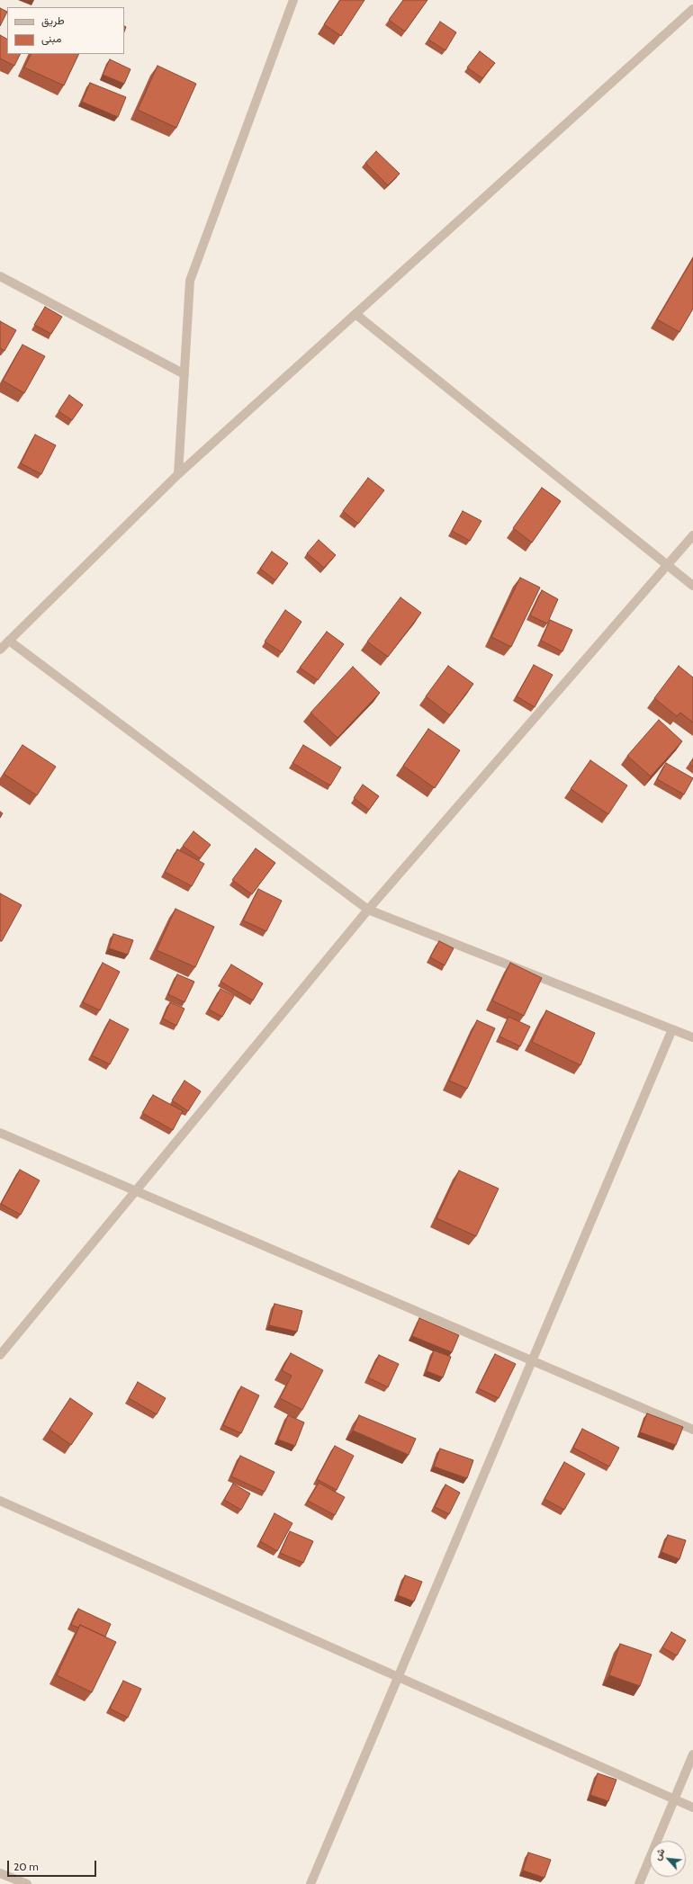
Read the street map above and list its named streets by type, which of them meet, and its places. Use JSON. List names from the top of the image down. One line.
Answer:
{"legend":["طريق","مبنى"],"scale_bar":"20 m","north":"top left"}
